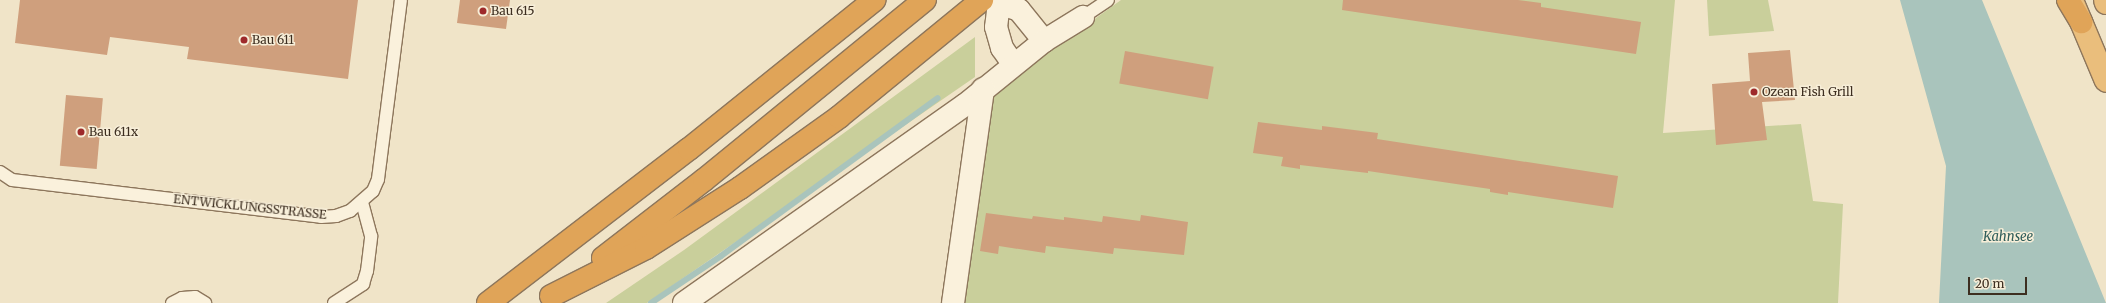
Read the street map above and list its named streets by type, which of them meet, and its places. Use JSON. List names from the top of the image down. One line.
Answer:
{"streets":{"lane":["ENTWICKLUNGSSTRASSE"]},"water":["Kahnsee"],"places":["Bau 615","Bau 611","Ozean Fish Grill","Bau 611x"],"scale_bar":"20 m"}
